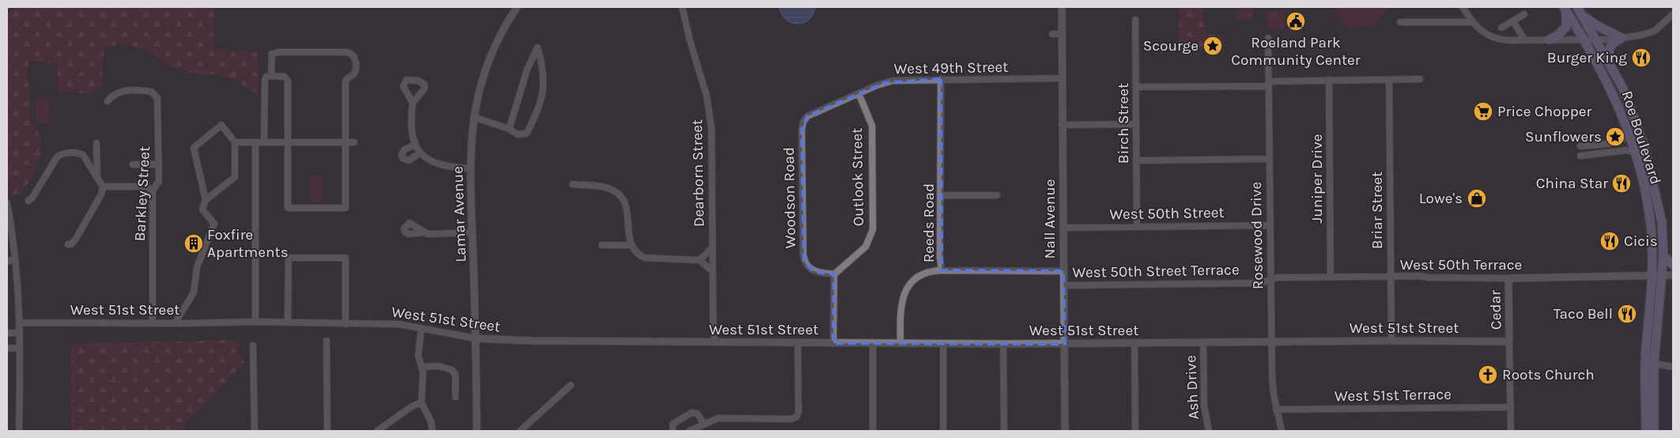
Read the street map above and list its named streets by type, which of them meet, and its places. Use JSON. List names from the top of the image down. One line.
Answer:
{"streets":{"main road":["Roe Boulevard"],"street":["West 49th Street","Birch Street","Dearborn Street","Outlook Street","Juniper Drive","Barkley Street","Woodson Road","Briar Street","West 50th Street","Lamar Avenue","Nall Avenue","Reeds Road","Rosewood Drive","West 50th Terrace","West 50th Street Terrace","West 51st Street","Cedar","Ash Drive","West 51st Terrace"]},"crossings":[["West 49th Street","Outlook Street"],["West 49th Street","Woodson Road"],["West 49th Street","Nall Avenue"],["West 49th Street","Reeds Road"],["Birch Street","West 50th Street"],["Roe Boulevard","West 50th Terrace"],["Dearborn Street","West 51st Street"],["Outlook Street","Woodson Road"],["Juniper Drive","West 50th Terrace"],["Barkley Street","West 51st Street"],["Briar Street","West 50th Terrace"],["Briar Street","West 51st Street"],["West 50th Street","Nall Avenue"],["West 50th Street","Rosewood Drive"],["Lamar Avenue","West 51st Street"],["Nall Avenue","West 50th Street Terrace"],["Nall Avenue","West 51st Street"],["Reeds Road","West 50th Street Terrace"],["Reeds Road","West 51st Street"],["Rosewood Drive","West 50th Terrace"],["Rosewood Drive","West 50th Street Terrace"],["Rosewood Drive","West 51st Street"],["Rosewood Drive","West 51st Terrace"],["West 50th Terrace","West 50th Street Terrace"],["West 50th Terrace","Cedar"],["West 51st Street","Cedar"],["West 51st Street","Ash Drive"]],"places":{"public building":["Roeland Park Community Center"],"place":["Scourge","Sunflowers"],"restaurant":["Burger King","China Star","Cicis","Taco Bell"],"supermarket":["Price Chopper"],"shop":["Lowe's"],"building":["Foxfire Apartments"],"church":["Roots Church"]}}
